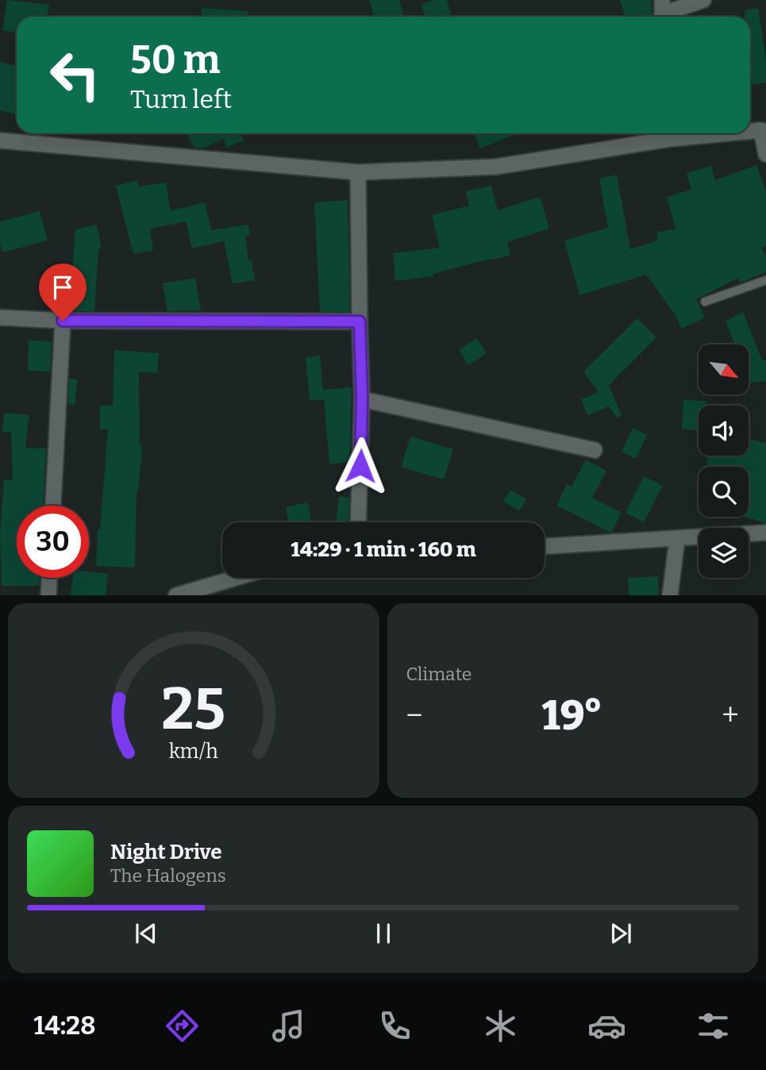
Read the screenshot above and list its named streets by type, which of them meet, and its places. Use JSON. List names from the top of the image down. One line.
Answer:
{"north":"bottom right","page":{"turn":["50 m","Turn left"],"limit":"30","trip":"14:29 · 1 min · 160 m","tile":"Climate","heat":["−","19°","+"],"song":["Night Drive","The Halogens"],"tabs":"14:28","gauge":["25","km/h"]}}
